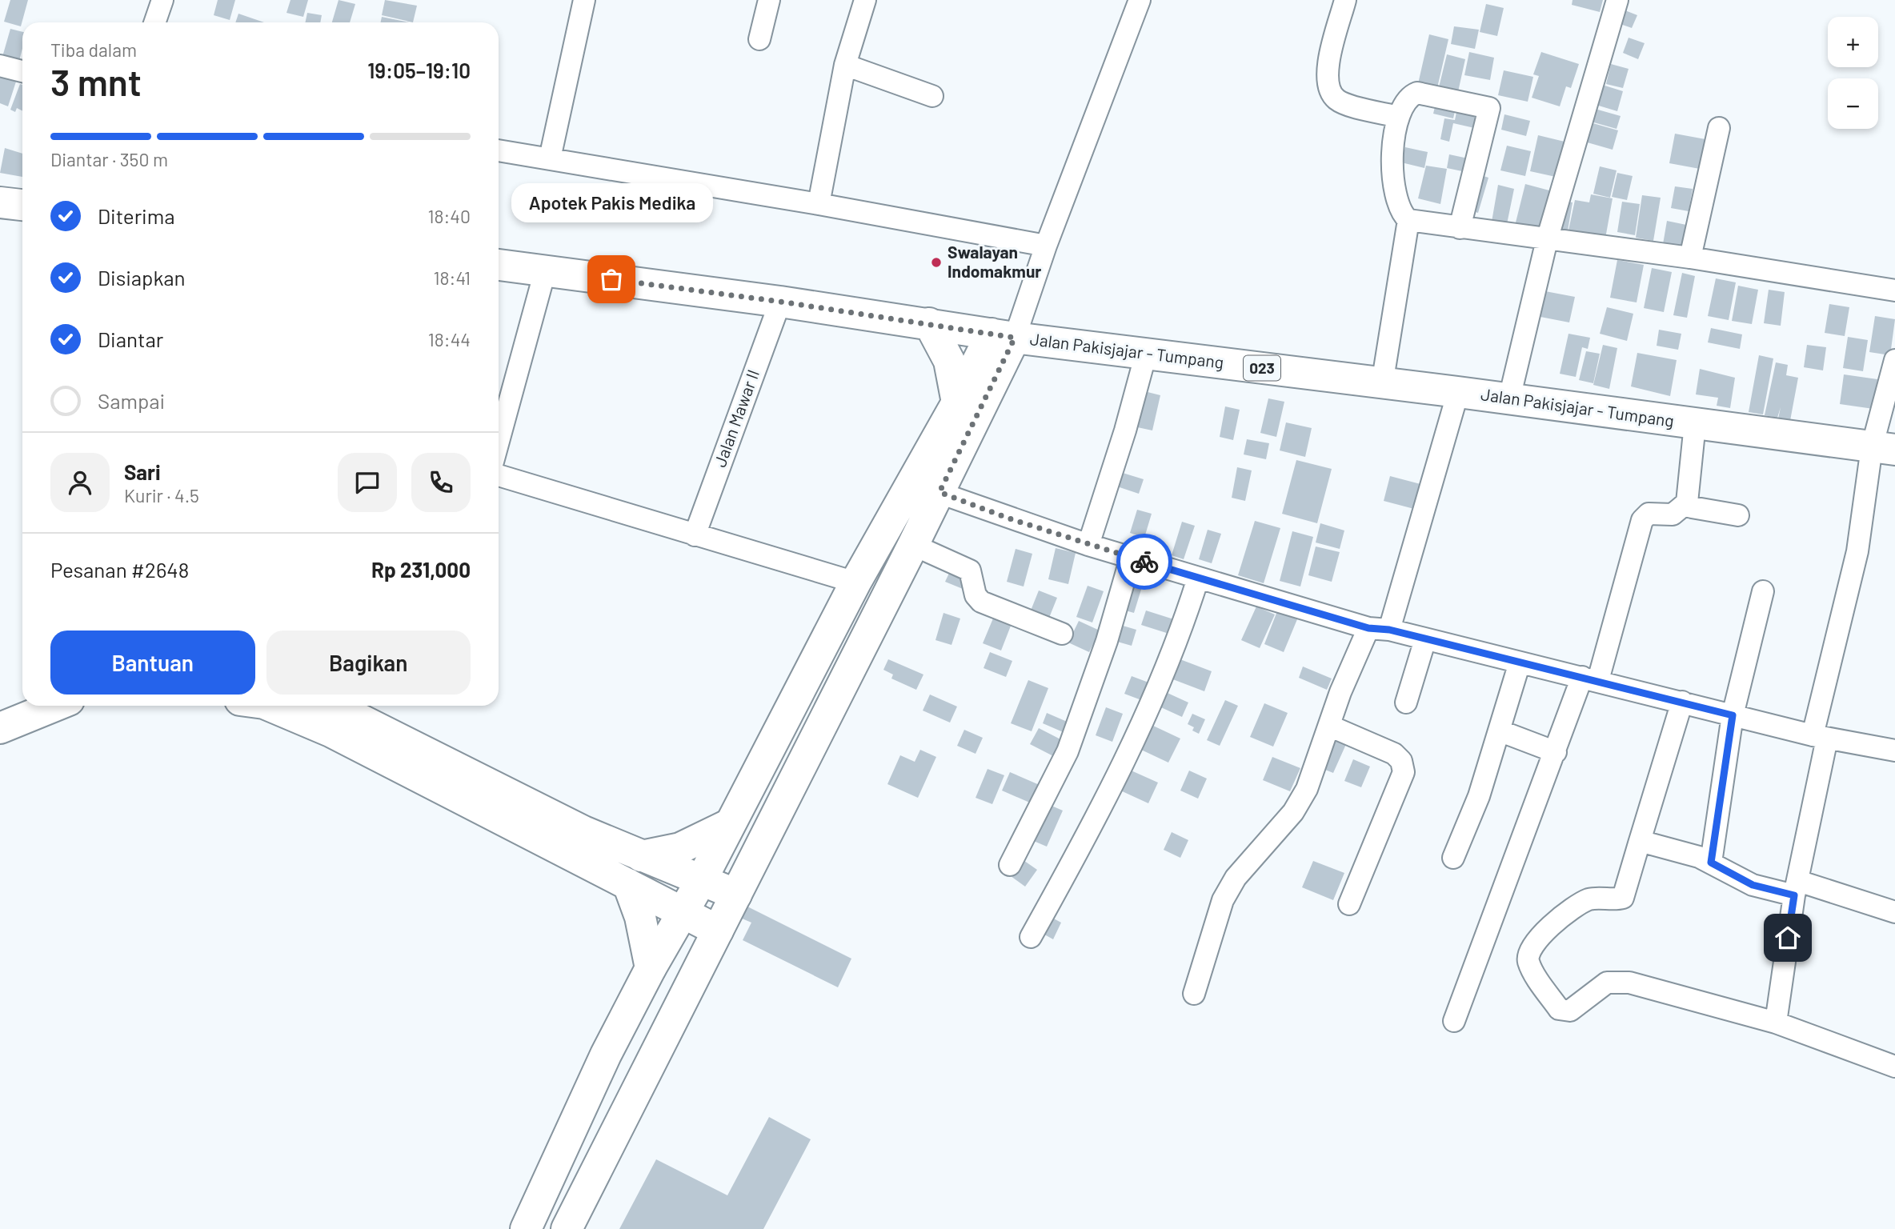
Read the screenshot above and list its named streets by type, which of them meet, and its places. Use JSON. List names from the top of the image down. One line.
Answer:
{"streets":{"main road":["Jalan Pakisjajar - Tumpang","023"],"street":["Jalan Mawar II"]},"crossings":[["Jalan Pakisjajar - Tumpang","Jalan Mawar II"]],"places":["Swalayan Indomakmur","Apotek Pakis Medika"],"page":{"map_buttons":["+","−"],"heading":["3 mnt","Tiba dalam","19:05–19:10"],"panel":["Sari","Kurir · 4.5","Pesanan #2648","Rp 231,000"],"bar":"Diantar · 350 m","bubble":"Apotek Pakis Medika","list":[["Diterima","18:40"],["Disiapkan","18:41"],["Diantar","18:44"],"Sampai"],"buttons":["Bantuan","Bagikan"]}}
